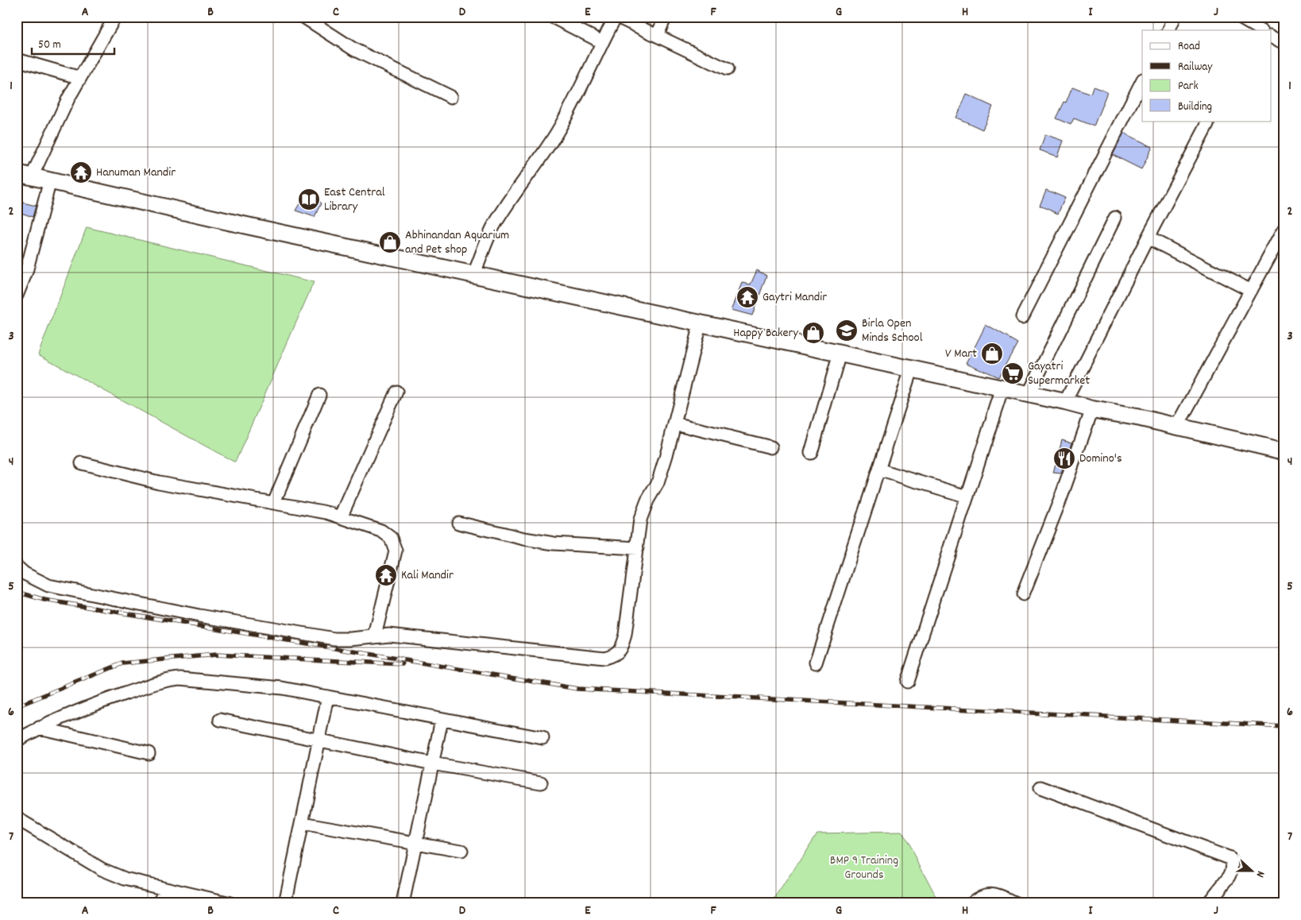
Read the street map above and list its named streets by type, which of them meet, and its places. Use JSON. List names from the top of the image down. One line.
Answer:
{"parks":["BMP 9 Training Grounds"],"places":{"temple":["Hanuman Mandir","Gaytri Mandir","Kali Mandir"],"library":["East Central Library"],"shop":["Abhinandan Aquarium and Pet shop","Happy Bakery","V Mart"],"school or university":["Birla Open Minds School"],"supermarket":["Gayatri Supermarket"],"restaurant":["Domino's"]},"legend":["Road","Railway","Park","Building"],"scale_bar":"50 m","north":"right","grid":{"columns":["A","B","C","D","E","F","G","H","I","J"],"rows":["1","2","3","4","5","6","7"]}}
